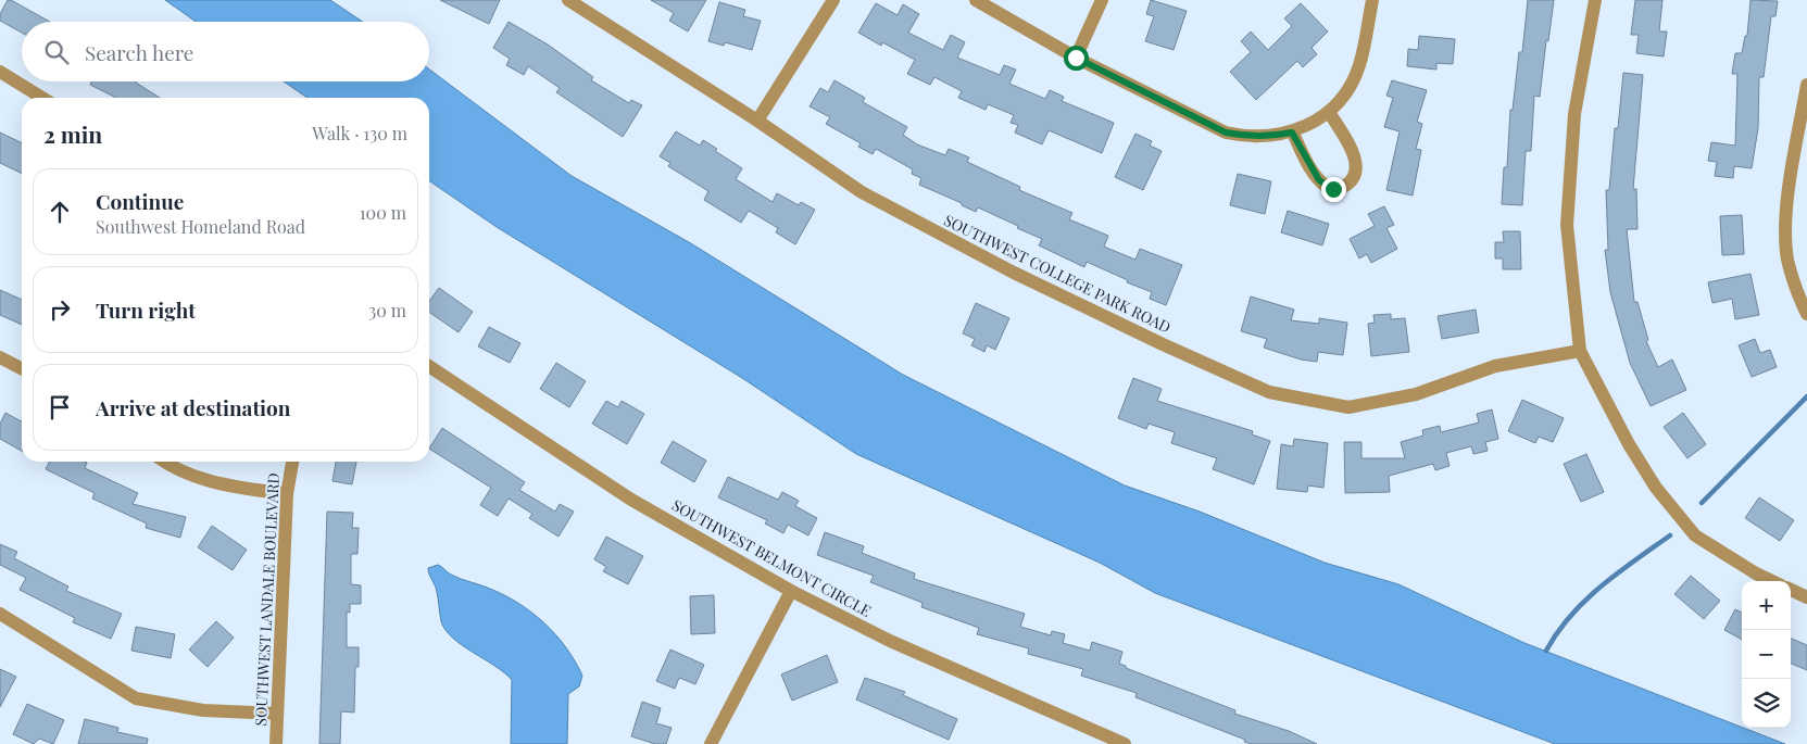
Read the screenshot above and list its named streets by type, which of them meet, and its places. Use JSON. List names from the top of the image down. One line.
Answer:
{"streets":{"street":["SOUTHWEST COLLEGE PARK ROAD","SOUTHWEST BELMONT CIRCLE","SOUTHWEST LANDALE BOULEVARD"]},"page":{"search":"Search here","heading":["2 min","Walk · 130 m"],"list":[["Continue","Southwest Homeland Road","100 m"],["Turn right","30 m"],"Arrive at destination"],"map_buttons":["+","−"]}}
